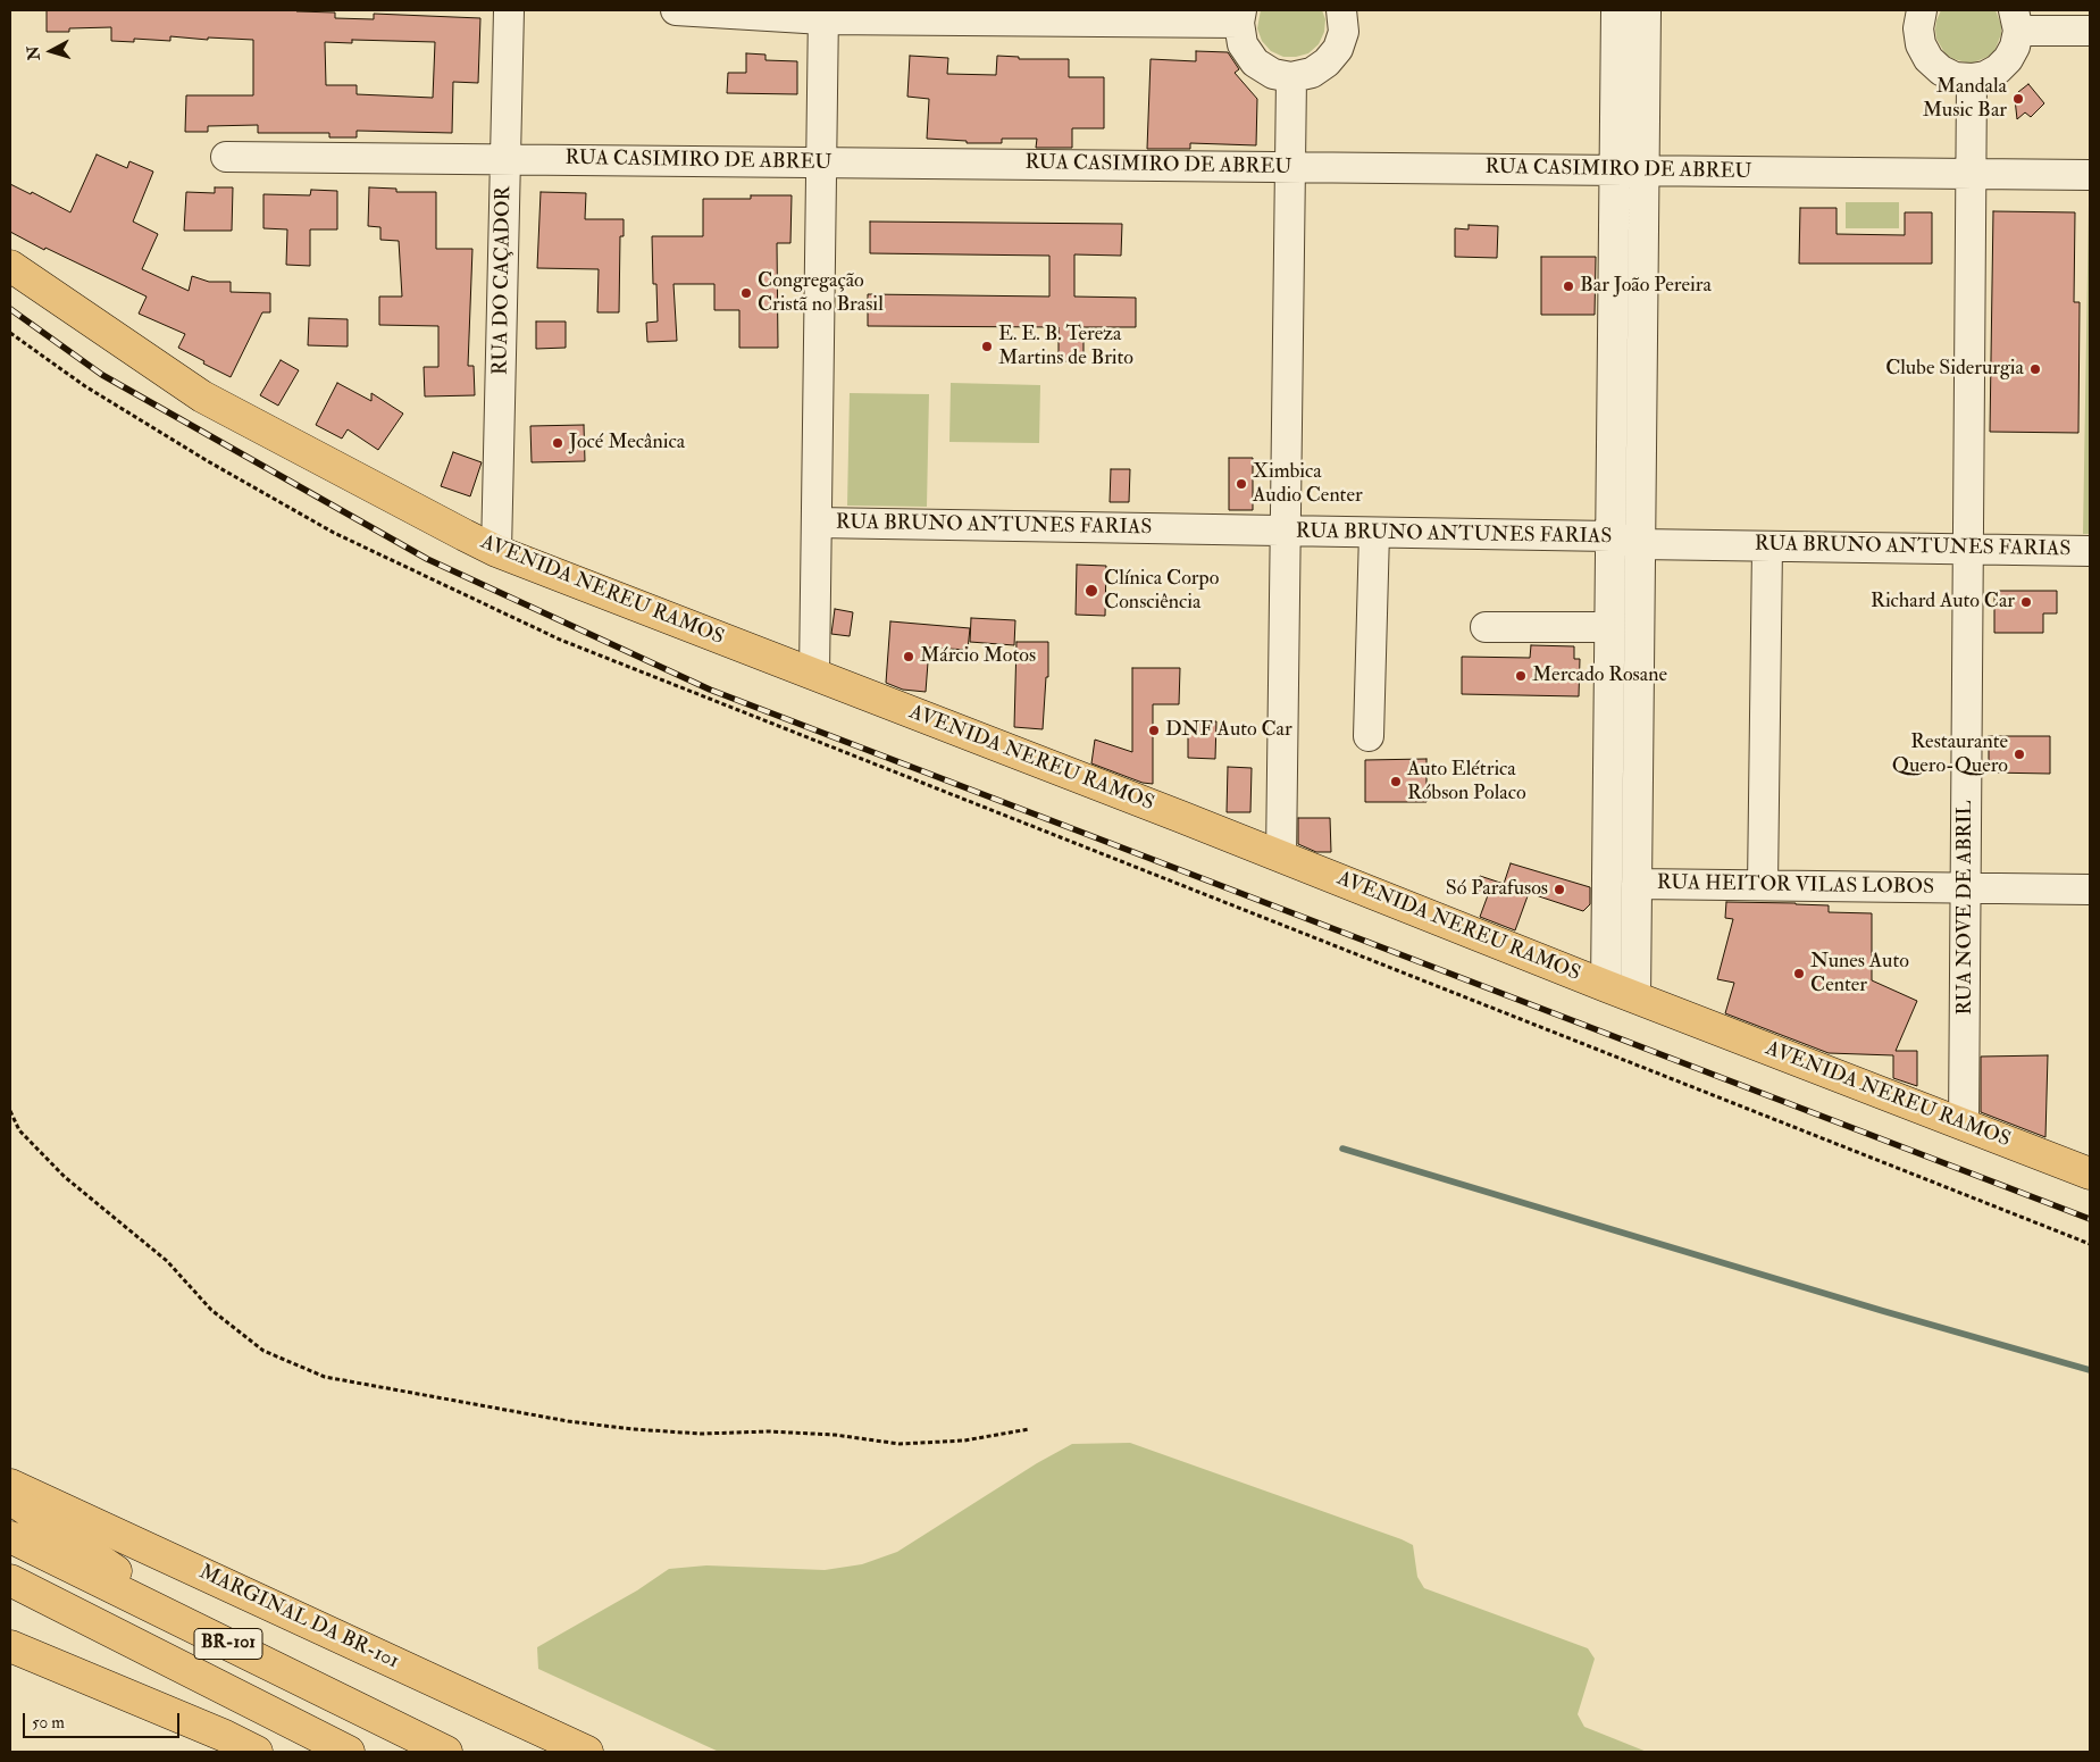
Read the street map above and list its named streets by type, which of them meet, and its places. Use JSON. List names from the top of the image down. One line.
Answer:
{"streets":{"main road":["AVENIDA NEREU RAMOS","MARGINAL DA BR-101","BR-101"],"street":["RUA CASIMIRO DE ABREU","RUA DO CAÇADOR","RUA BRUNO ANTUNES FARIAS","RUA HEITOR VILAS LOBOS","RUA NOVE DE ABRIL"]},"crossings":[["RUA CASIMIRO DE ABREU","RUA DO CAÇADOR"],["RUA CASIMIRO DE ABREU","RUA NOVE DE ABRIL"],["RUA DO CAÇADOR","AVENIDA NEREU RAMOS"],["RUA BRUNO ANTUNES FARIAS","RUA NOVE DE ABRIL"],["AVENIDA NEREU RAMOS","RUA NOVE DE ABRIL"],["RUA HEITOR VILAS LOBOS","RUA NOVE DE ABRIL"]],"places":["Mandala Music Bar","Bar João Pereira","Congregação Cristã no Brasil","E. E. B. Tereza Martins de Brito","Clube Siderurgia","Jocé Mecânica","Ximbica Audio Center","Clínica Corpo Consciência","Richard Auto Car","Márcio Motos","Mercado Rosane","DNF Auto Car","Restaurante Quero-Quero","Auto Elétrica Róbson Polaco","Só Parafusos","Nunes Auto Center"],"scale_bar":"50 m","north":"left"}
